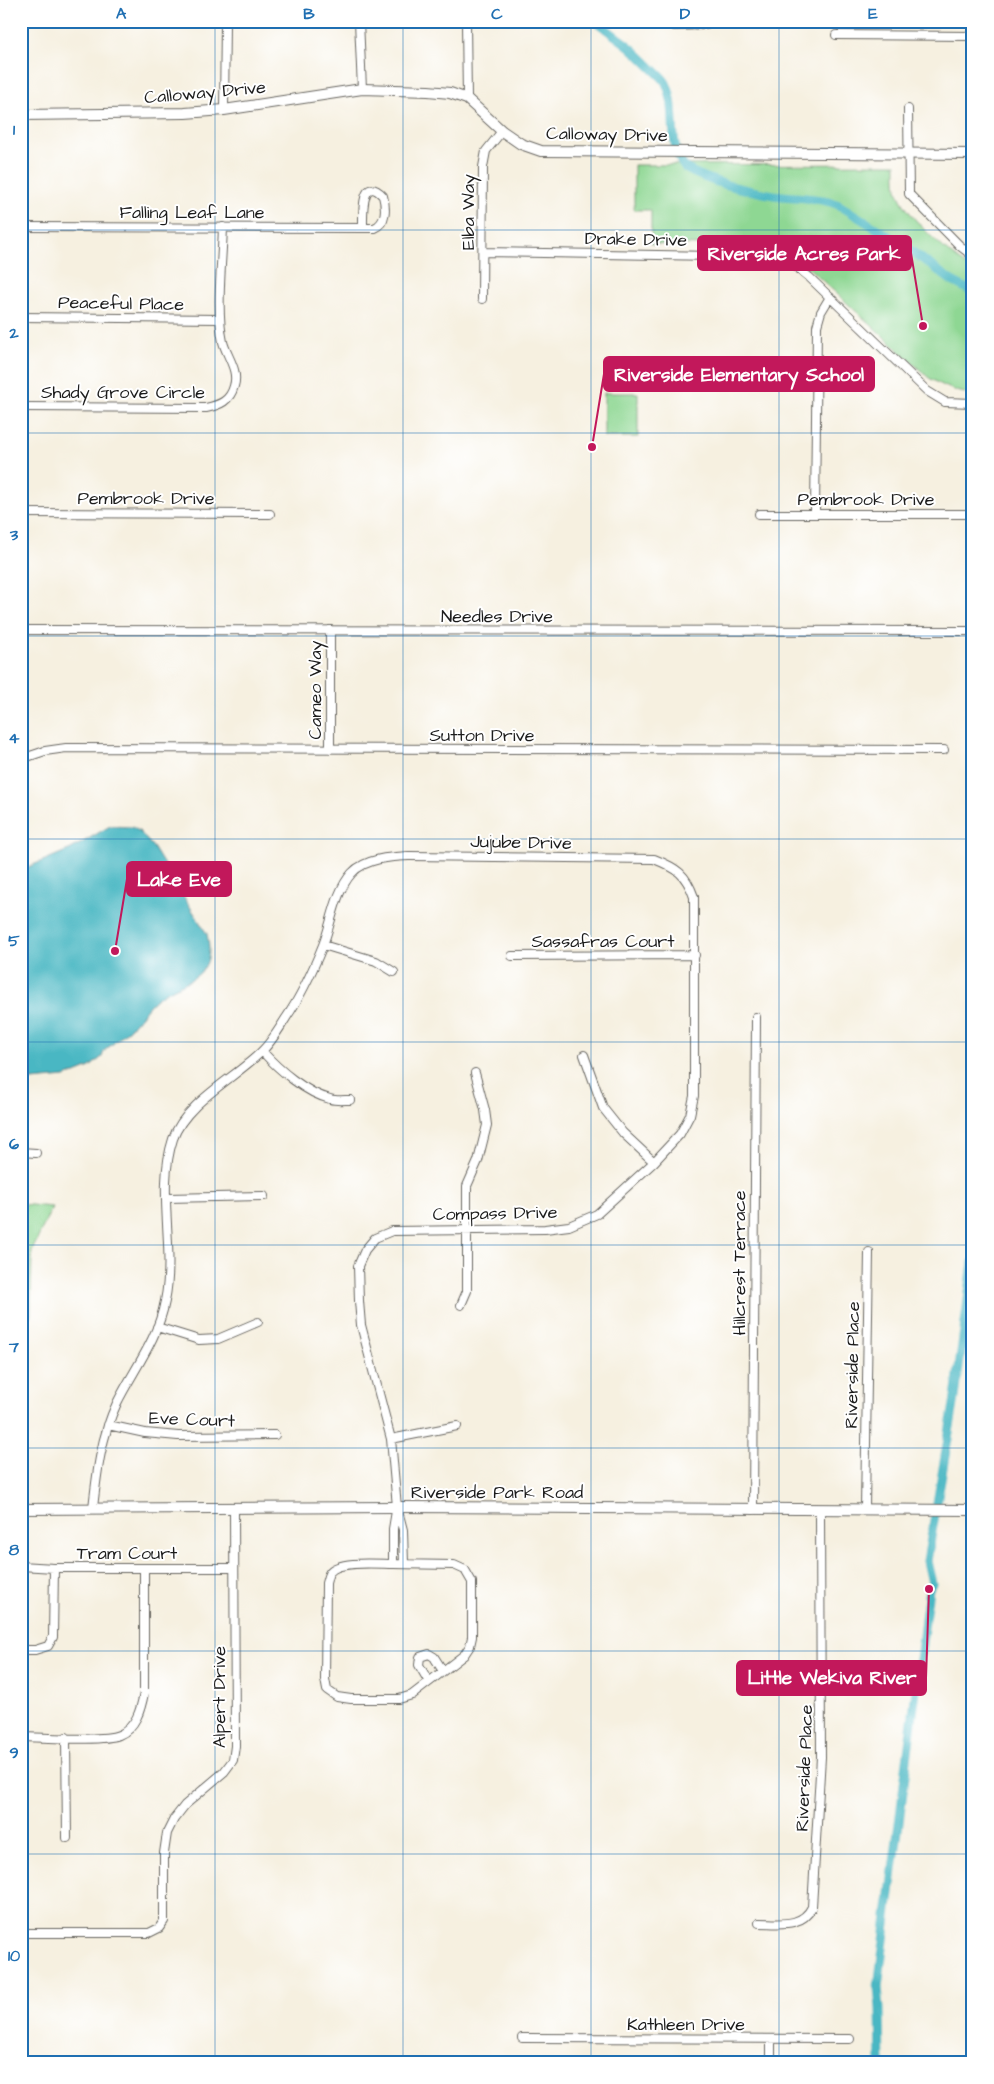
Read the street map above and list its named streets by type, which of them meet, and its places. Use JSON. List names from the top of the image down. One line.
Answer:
{"streets":{"street":["Calloway Drive","Falling Leaf Lane","Elba Way","Drake Drive","Peaceful Place","Shady Grove Circle","Pembrook Drive","Needles Drive","Cameo Way","Sutton Drive","Jujube Drive","Sassafras Court","Compass Drive","Hillcrest Terrace","Riverside Place","Eve Court","Riverside Park Road","Tram Court","Alpert Drive","Kathleen Drive"]},"crossings":[["Calloway Drive","Elba Way"],["Falling Leaf Lane","Shady Grove Circle"],["Elba Way","Drake Drive"],["Peaceful Place","Shady Grove Circle"],["Needles Drive","Cameo Way"],["Cameo Way","Sutton Drive"],["Jujube Drive","Sassafras Court"],["Jujube Drive","Compass Drive"],["Jujube Drive","Eve Court"],["Jujube Drive","Riverside Park Road"],["Sassafras Court","Compass Drive"],["Compass Drive","Riverside Park Road"],["Hillcrest Terrace","Riverside Park Road"],["Riverside Place","Riverside Park Road"],["Riverside Park Road","Alpert Drive"],["Tram Court","Alpert Drive"]],"places":["Riverside Acres Park","Riverside Elementary School","Lake Eve","Little Wekiva River"],"grid":{"columns":["A","B","C","D","E"],"rows":["1","2","3","4","5","6","7","8","9","10"]}}
